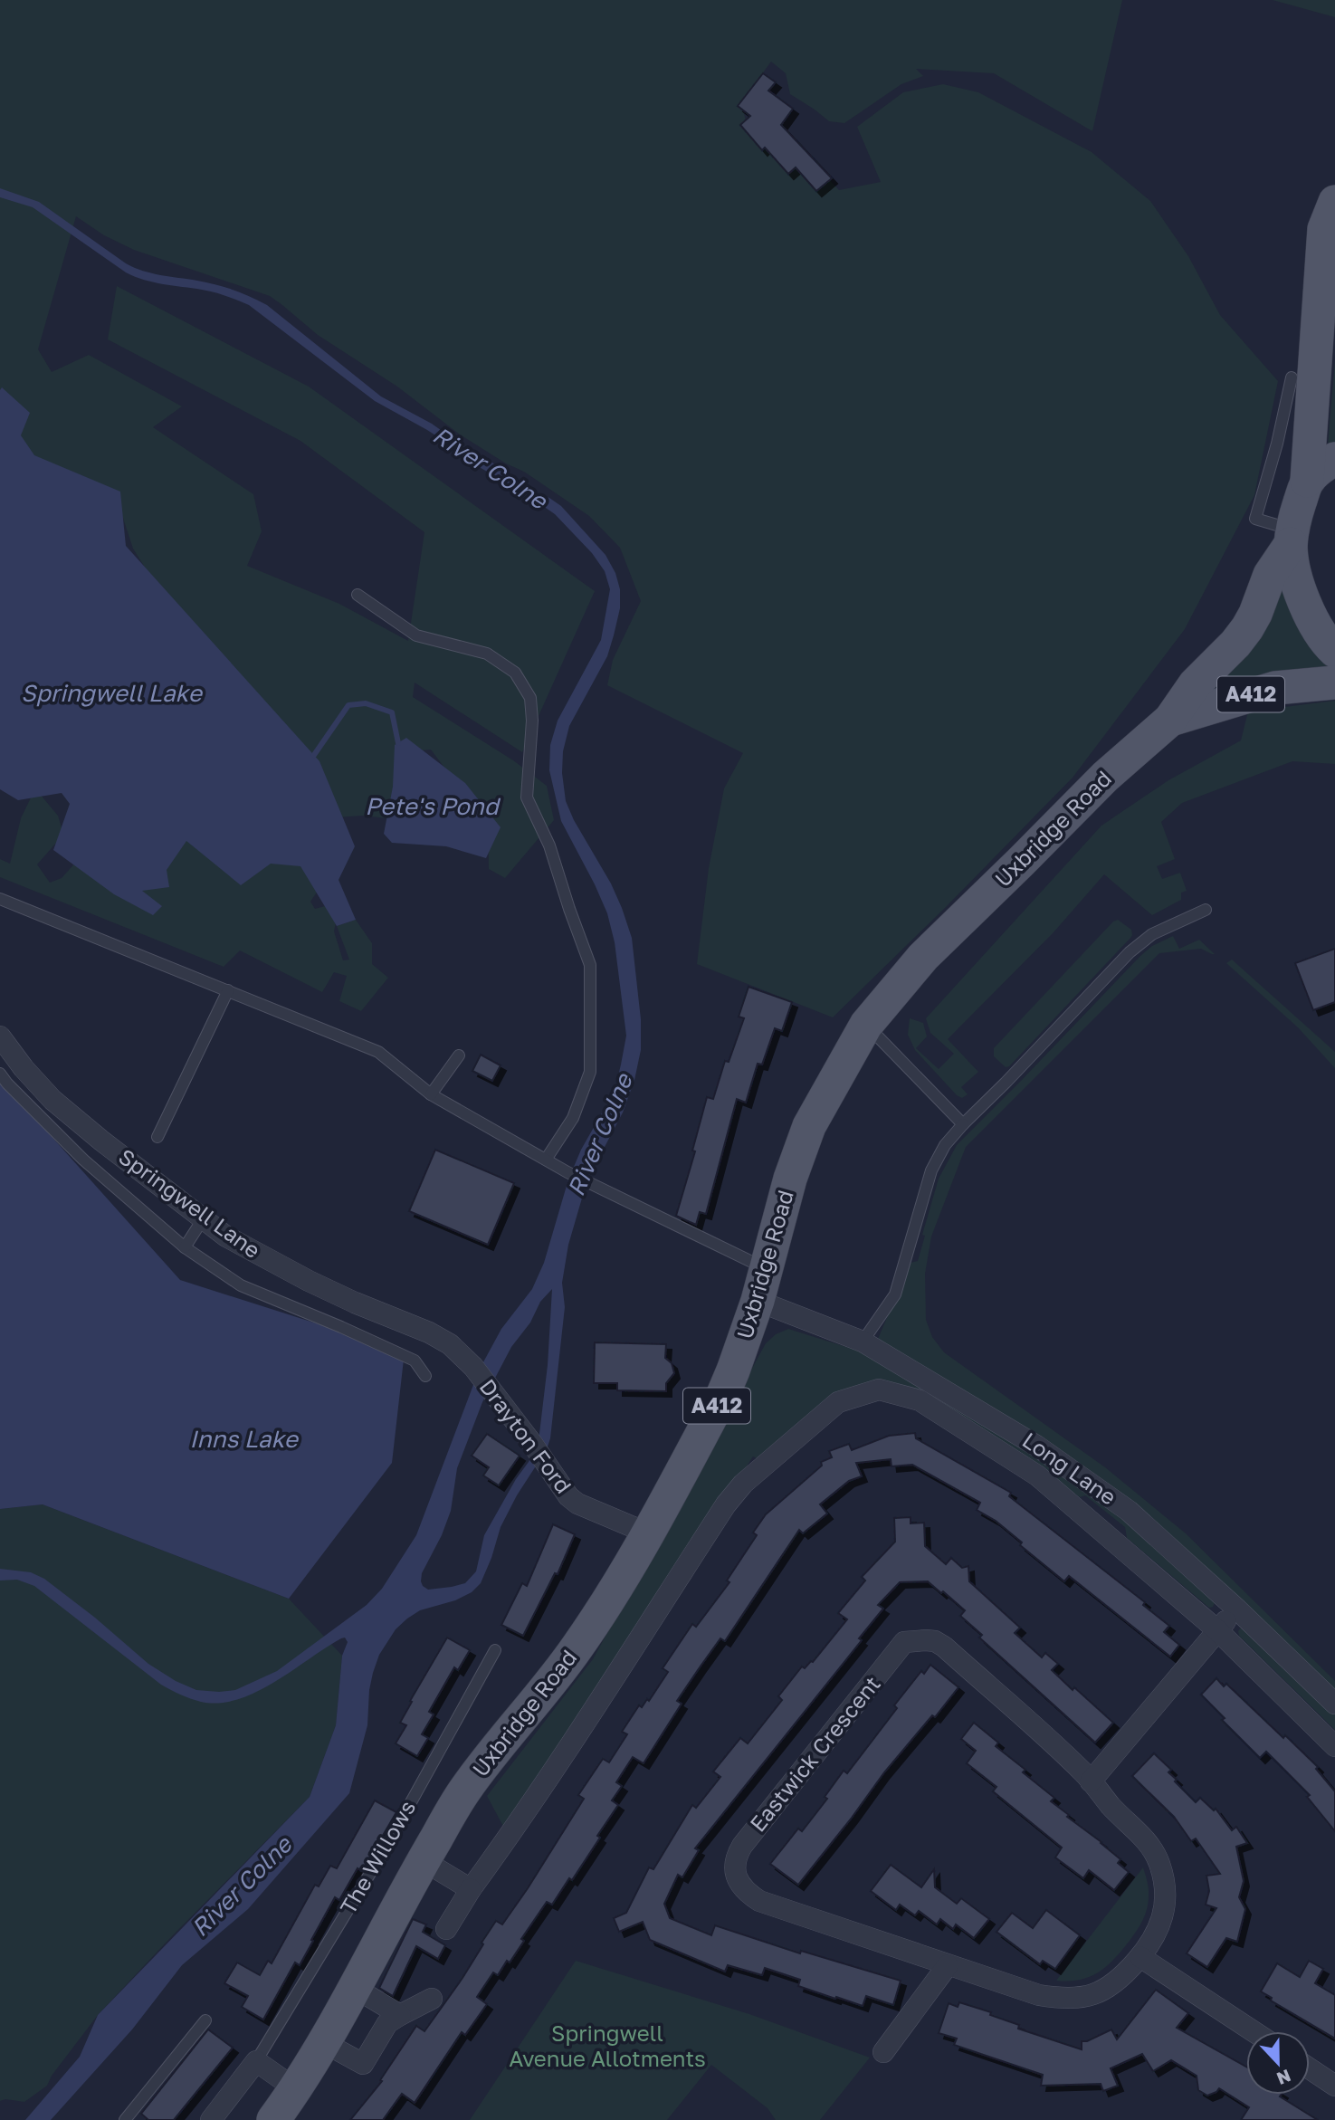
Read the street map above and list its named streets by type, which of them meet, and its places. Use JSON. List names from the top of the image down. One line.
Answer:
{"streets":{"main road":["A412","Uxbridge Road"],"street":["Springwell Lane","Drayton Ford","Long Lane","Eastwick Crescent"],"lane":["The Willows"]},"crossings":[["Uxbridge Road","Drayton Ford"],["Uxbridge Road","Long Lane"],["Springwell Lane","Drayton Ford"]],"water":["River Colne","Springwell Lake","Pete's Pond","Inns Lake"],"parks":["Springwell Avenue Allotments"],"north":"bottom"}
